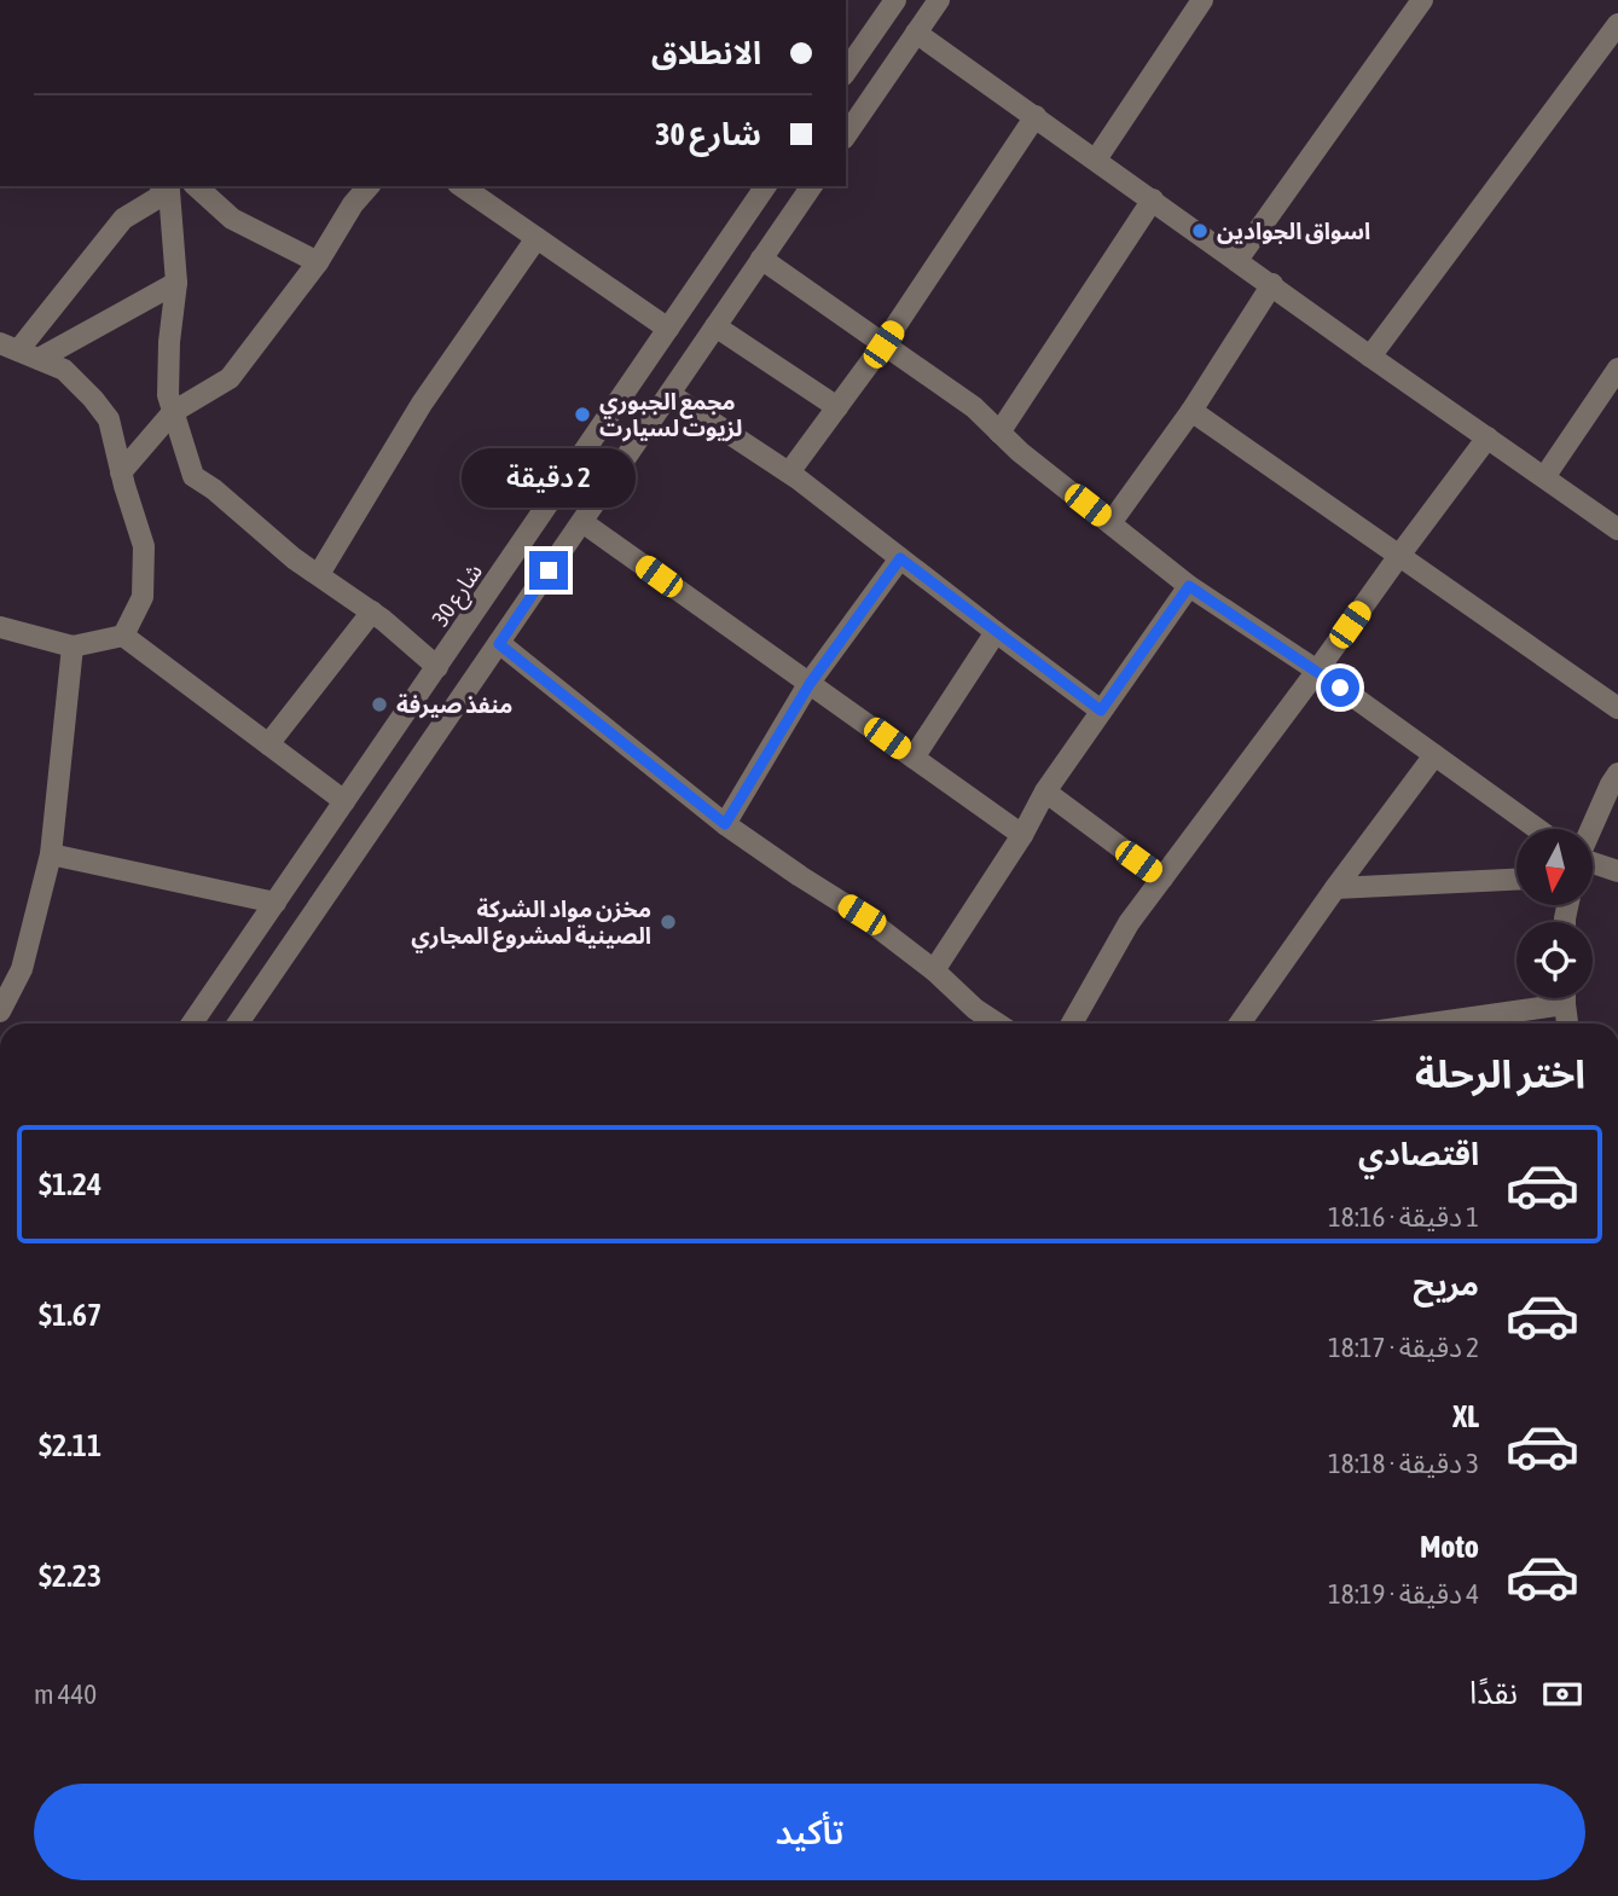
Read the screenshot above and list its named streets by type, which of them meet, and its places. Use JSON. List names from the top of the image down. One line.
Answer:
{"streets":{"street":["شارع 30"]},"places":["اسواق الجوادين","مجمع الجبوري لزيوت لسيارت","منفذ صيرفة","مخزن مواد الشركة الصينية لمشروع المجاري"],"north":"bottom","page":{"banner":["الانطلاق","شارع 30"],"bubble":"2 دقيقة","heading":"اختر الرحلة","list":[{"name":"اقتصادي","note":"1 دقيقة · 18:16","value":"$1.24"},{"name":"مريح","note":"2 دقيقة · 18:17","value":"$1.67"},{"name":"XL","note":"3 دقيقة · 18:18","value":"$2.11"},{"name":"Moto","note":"4 دقيقة · 18:19","value":"$2.23"}],"pay":["نقدًا","440 m"],"buttons":"تأكيد"}}
